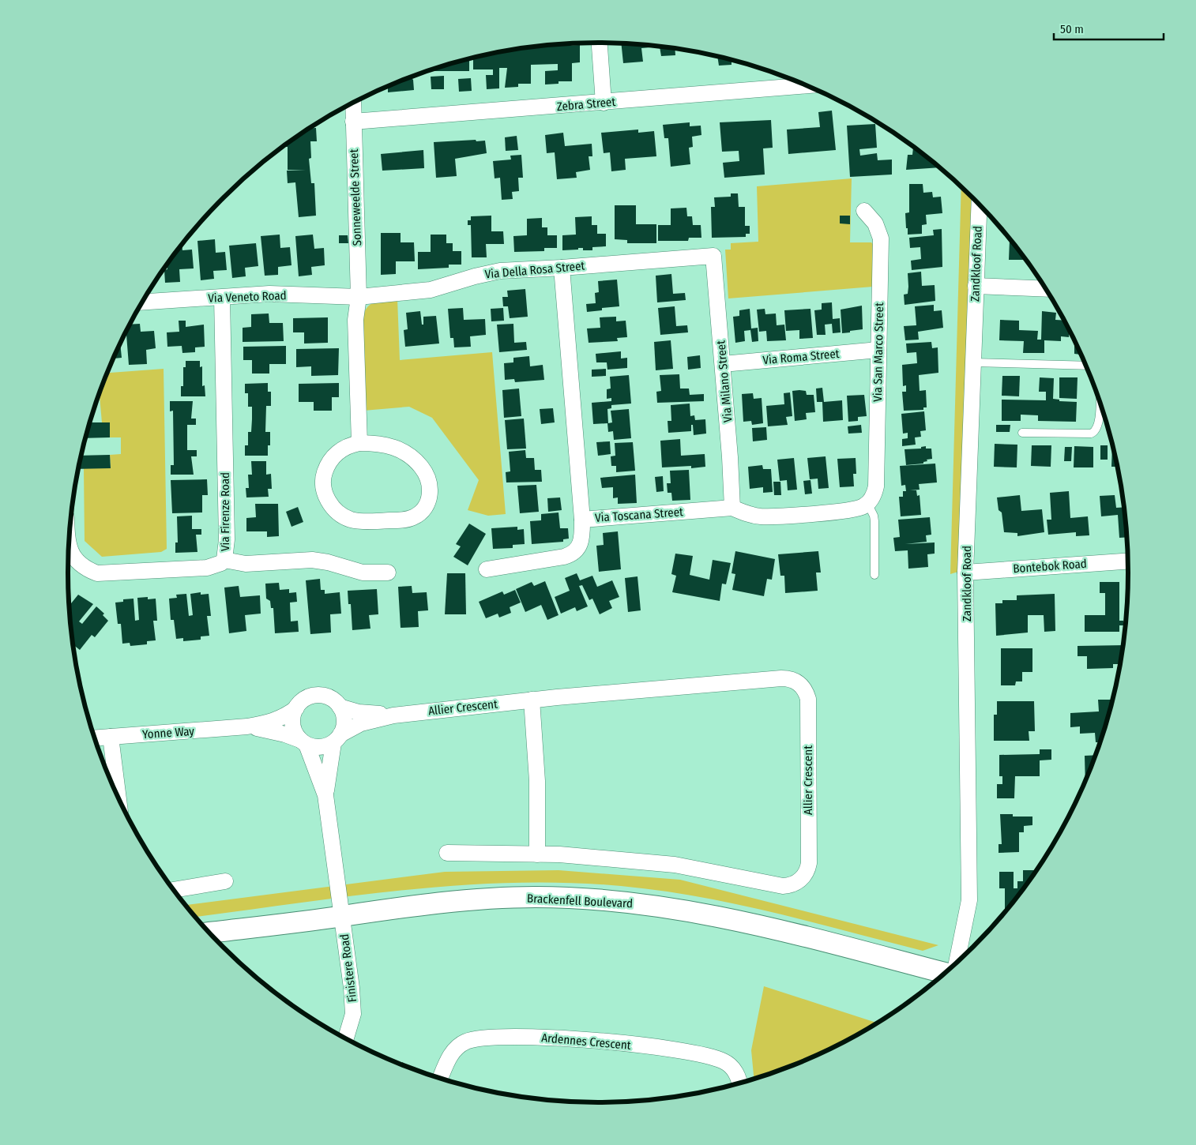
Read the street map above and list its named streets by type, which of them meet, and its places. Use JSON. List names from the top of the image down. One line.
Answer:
{"streets":{"street":["Zebra Street","Sonneweelde Street","Zandkloof Road","Via Della Rosa Street","Via Veneto Road","Via San Marco Street","Via Roma Street","Via Milano Street","Via Firenze Road","Via Toscana Street","Bontebok Road","Allier Crescent","Yonne Way","Brackenfell Boulevard","Finistere Road","Ardennes Crescent"]},"crossings":[["Zebra Street","Sonneweelde Street"],["Sonneweelde Street","Via Della Rosa Street"],["Sonneweelde Street","Via Veneto Road"],["Zandkloof Road","Bontebok Road"],["Via Della Rosa Street","Via Veneto Road"],["Via Della Rosa Street","Via Milano Street"],["Via Della Rosa Street","Via Toscana Street"],["Via Veneto Road","Via Firenze Road"],["Via San Marco Street","Via Roma Street"],["Via San Marco Street","Via Toscana Street"],["Via Roma Street","Via Milano Street"],["Via Milano Street","Via Toscana Street"],["Allier Crescent","Yonne Way"],["Brackenfell Boulevard","Finistere Road"]],"scale_bar":"50 m"}
